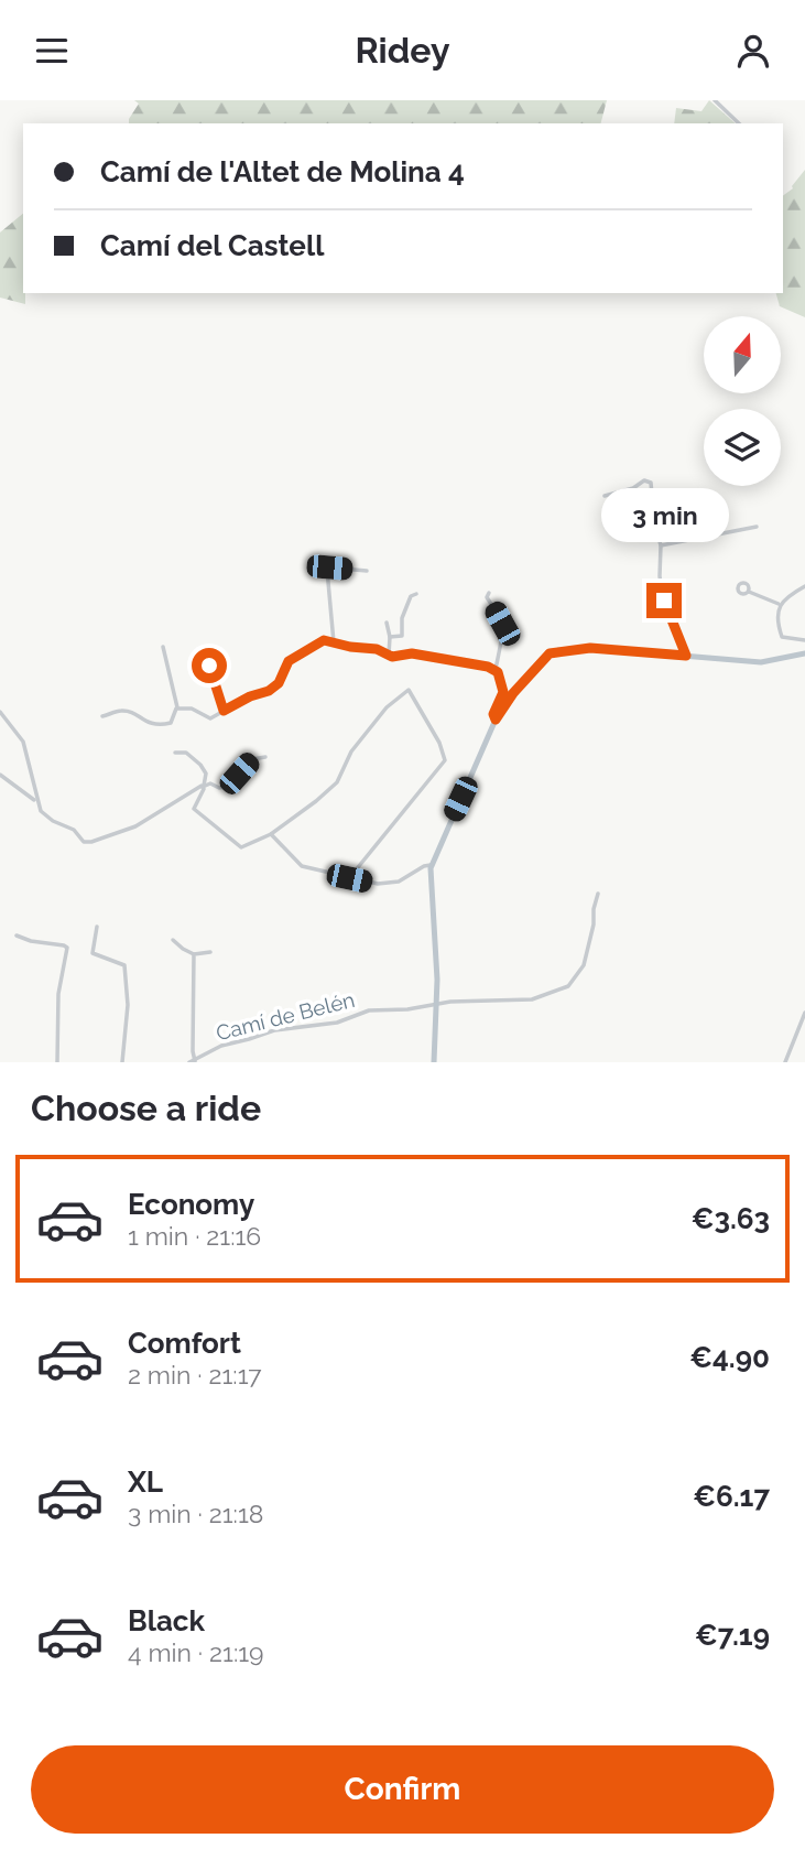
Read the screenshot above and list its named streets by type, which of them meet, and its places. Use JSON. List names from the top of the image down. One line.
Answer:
{"streets":{"street":["Camí de Belén"]},"north":"top","page":{"header":"Ridey","banner":["Camí de l'Altet de Molina 4","Camí del Castell"],"bubble":"3 min","heading":"Choose a ride","list":[{"name":"Economy","note":"1 min · 21:16","value":"€3.63"},{"name":"Comfort","note":"2 min · 21:17","value":"€4.90"},{"name":"XL","note":"3 min · 21:18","value":"€6.17"},{"name":"Black","note":"4 min · 21:19","value":"€7.19"}],"buttons":"Confirm"}}
